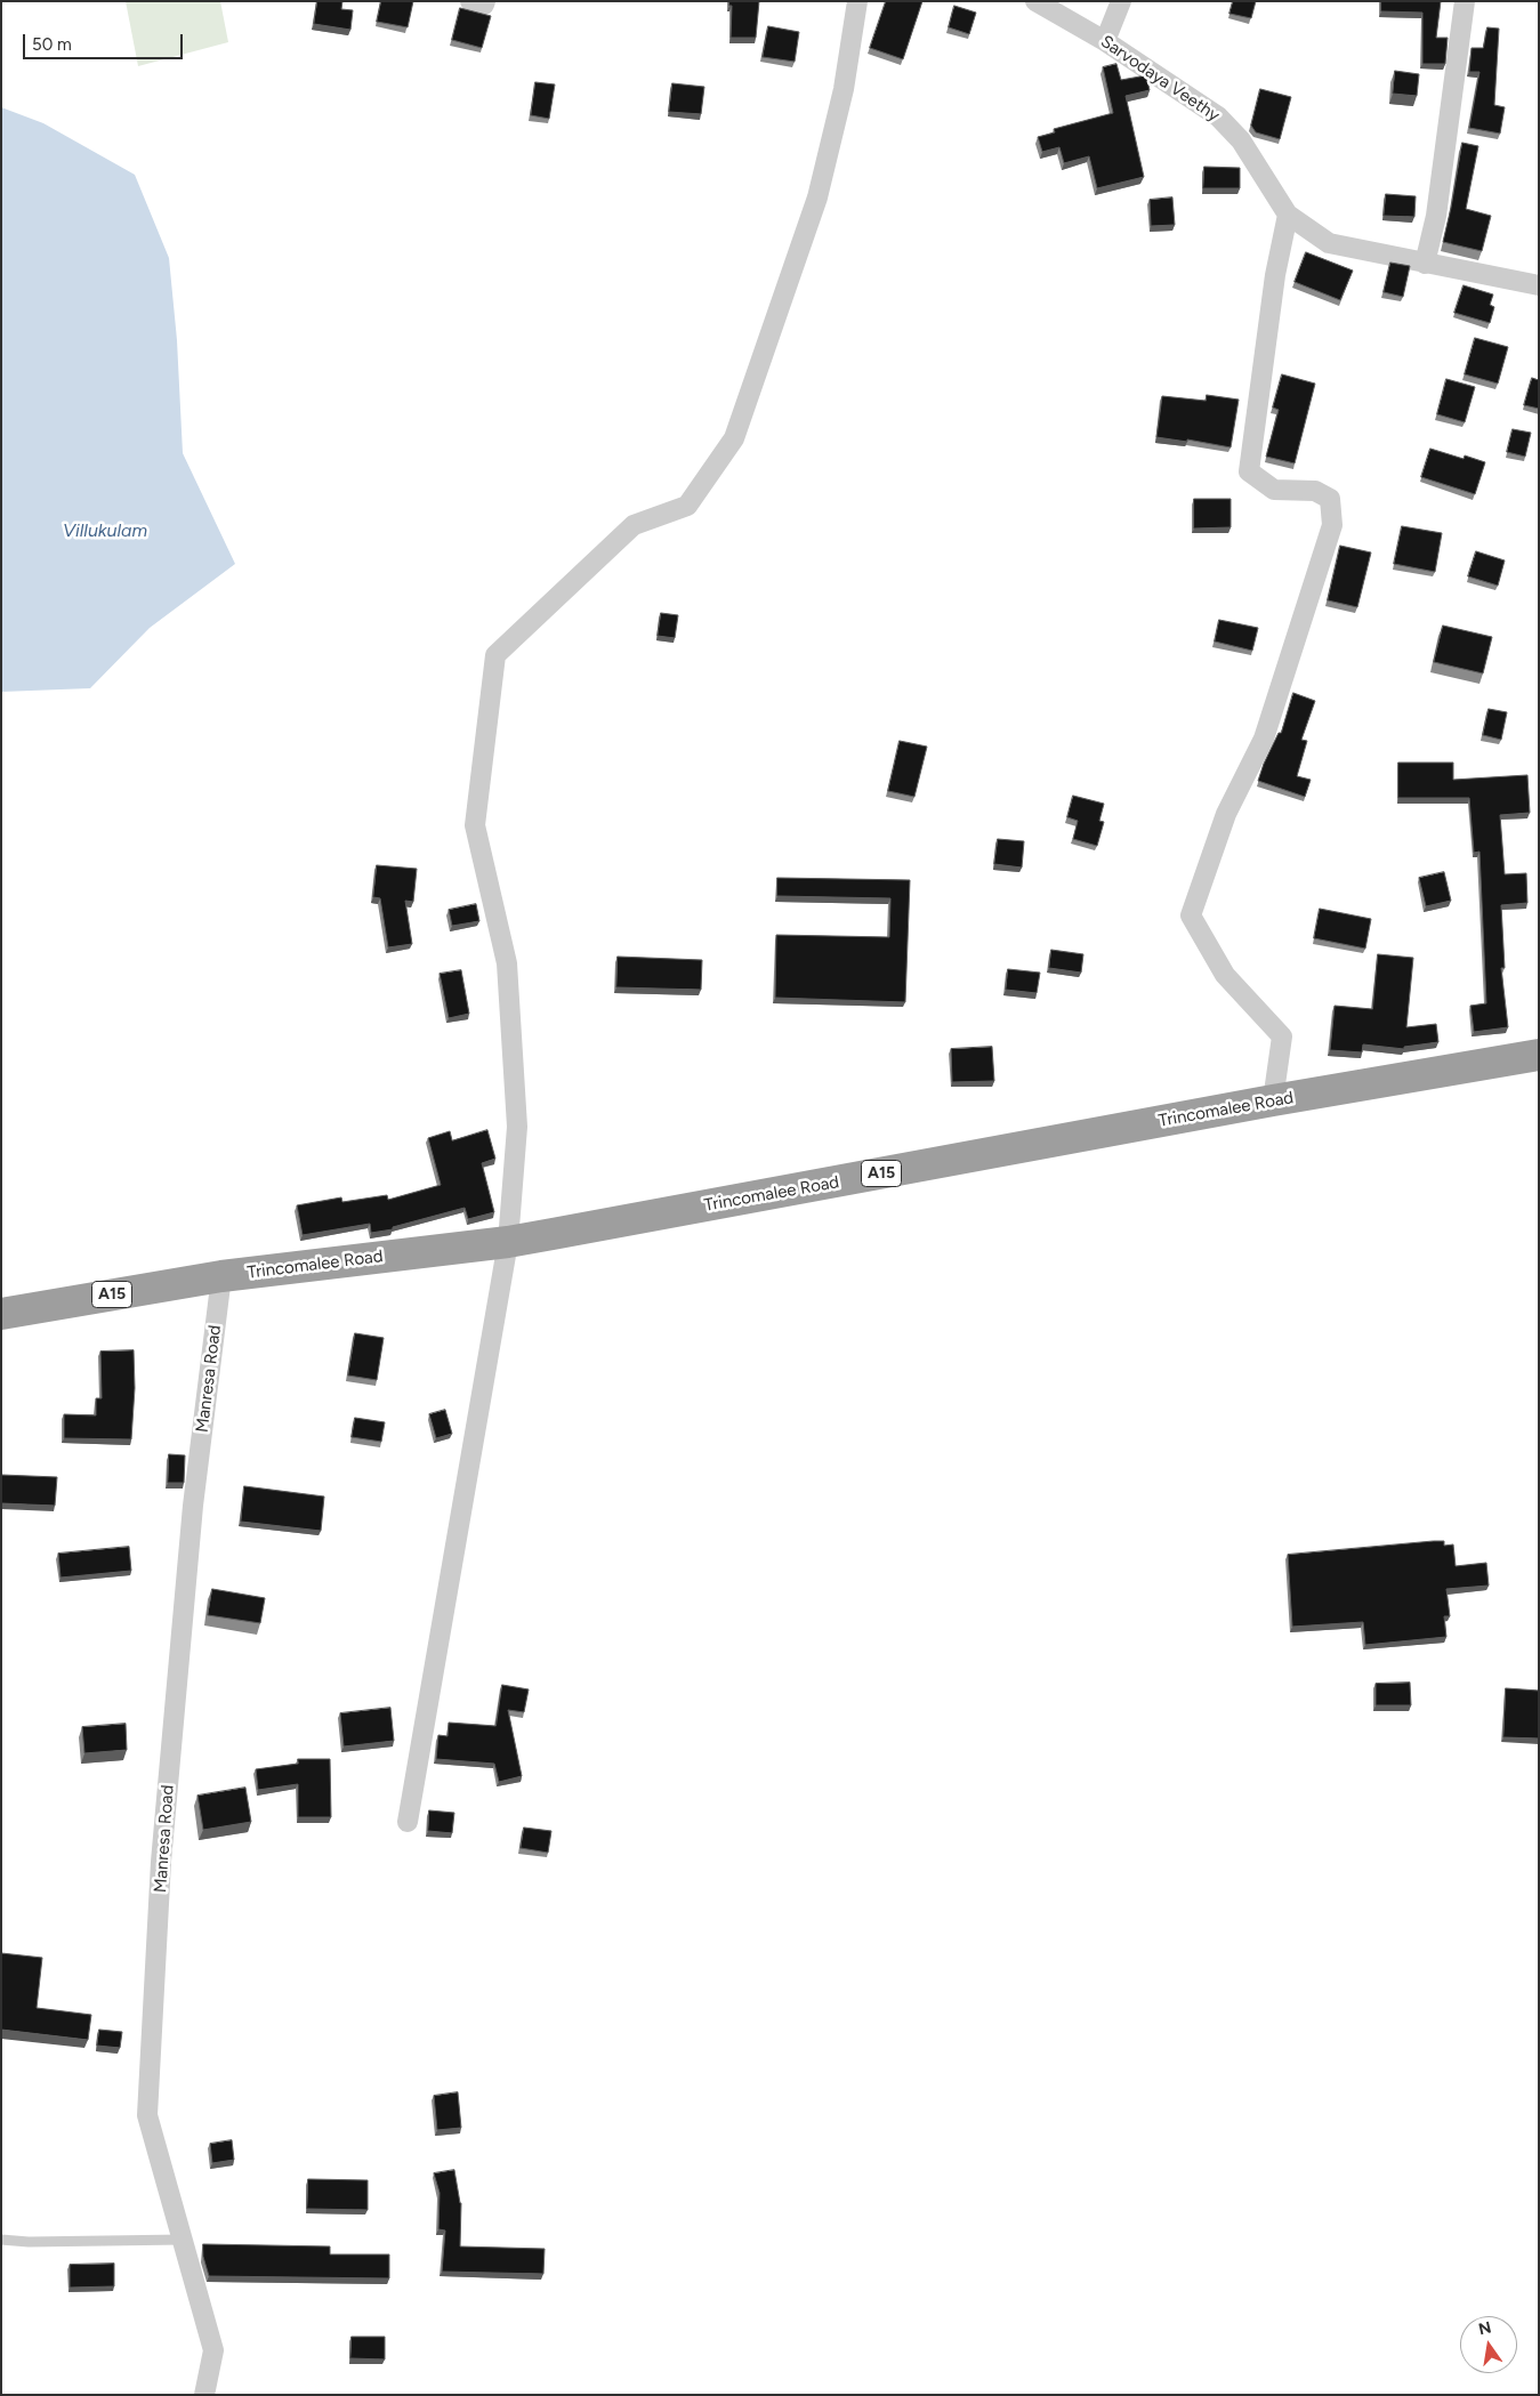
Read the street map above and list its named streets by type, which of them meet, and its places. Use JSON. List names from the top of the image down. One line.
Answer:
{"streets":{"highway":["Trincomalee Road","A15"],"street":["Sarvodaya Veethy","Manresa Road"]},"crossings":[["Trincomalee Road","Manresa Road"]],"water":["Villukulam"],"scale_bar":"50 m","north":"top"}
